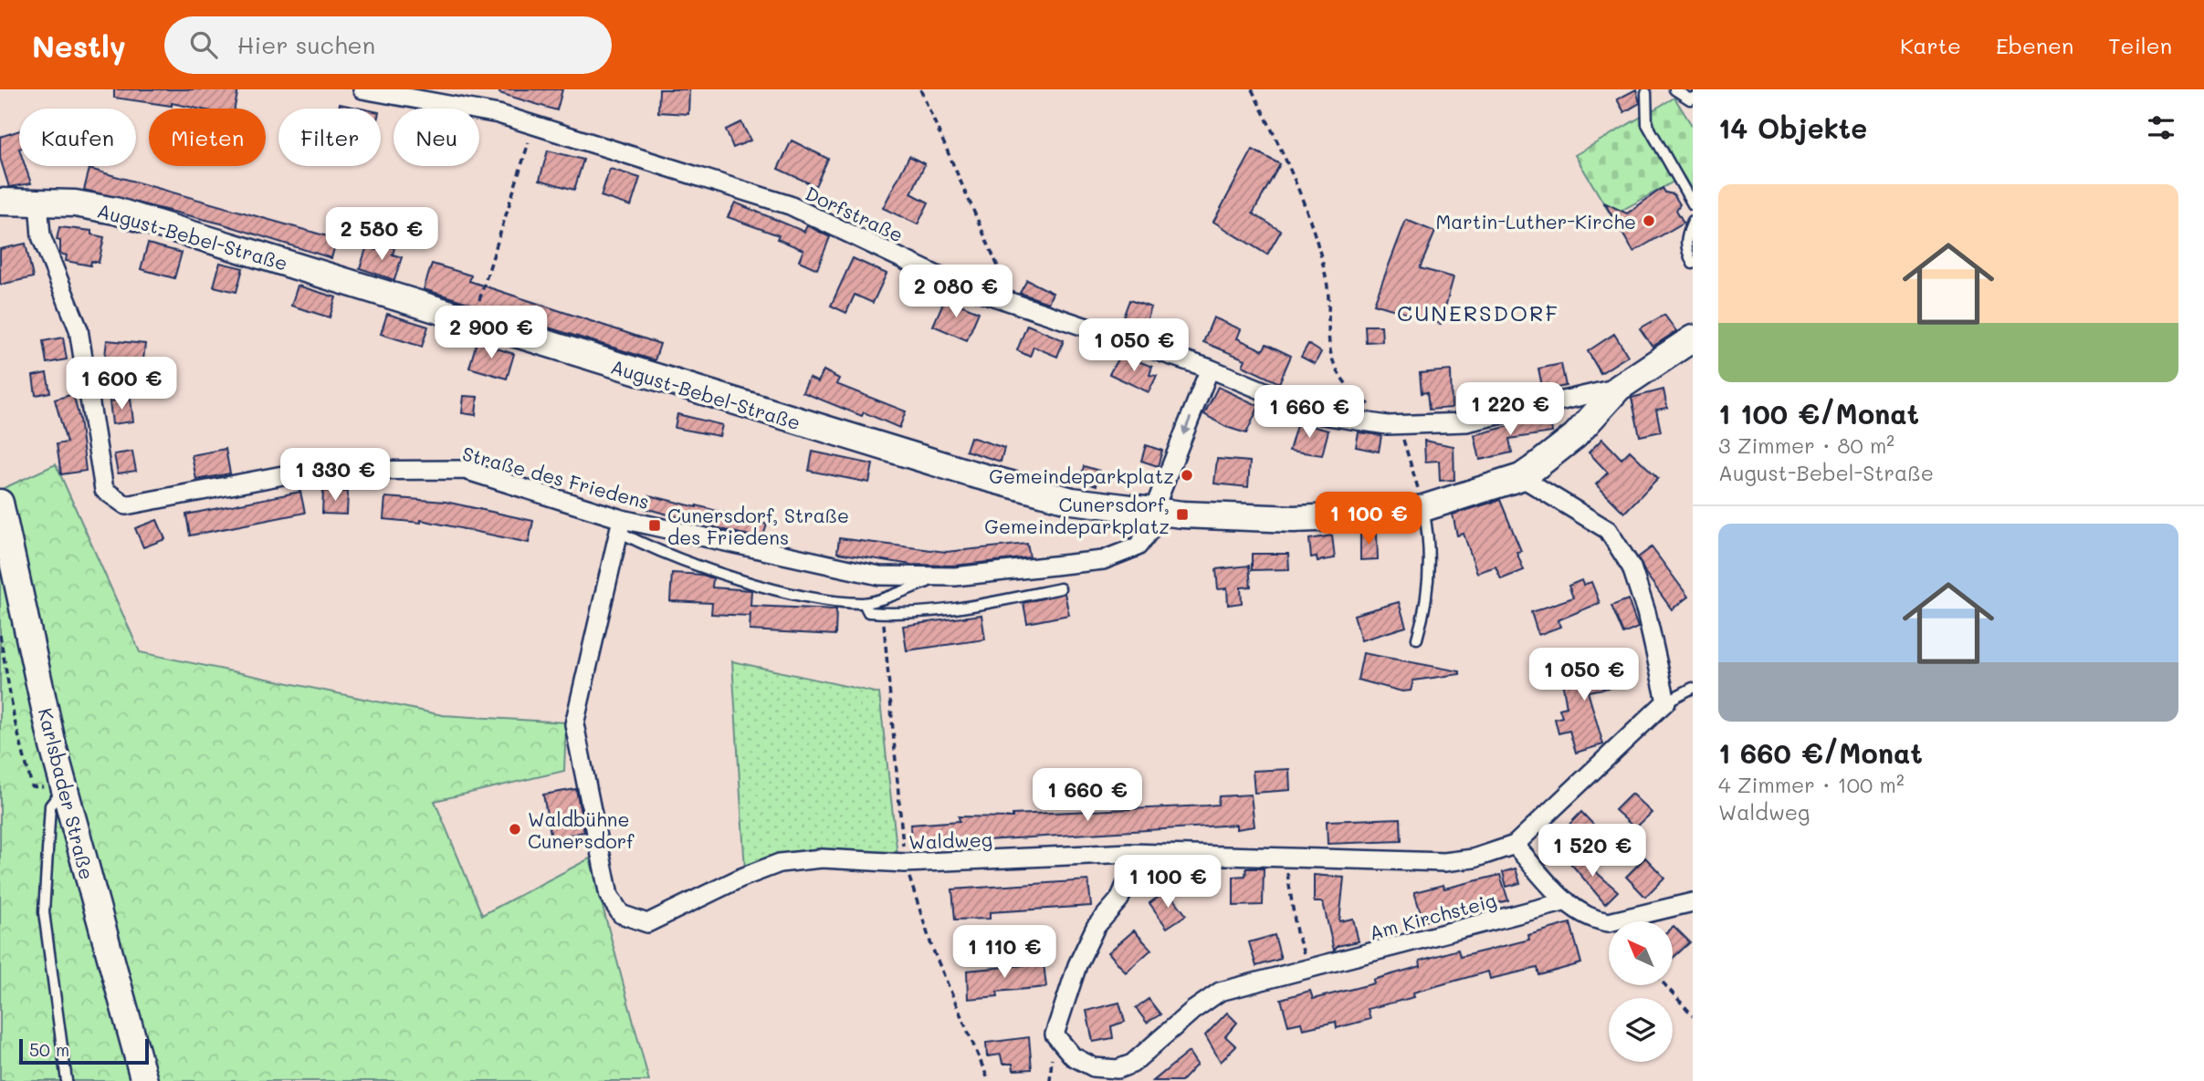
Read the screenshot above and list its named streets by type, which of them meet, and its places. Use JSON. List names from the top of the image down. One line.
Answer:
{"streets":{"main road":["August-Bebel-Straße","Karlsbader Straße"],"street":["Dorfstraße","Straße des Friedens","Waldweg","Am Kirchsteig"]},"crossings":[["Dorfstraße","August-Bebel-Straße"],["Dorfstraße","Straße des Friedens"],["August-Bebel-Straße","Straße des Friedens"],["Straße des Friedens","Waldweg"],["Waldweg","Am Kirchsteig"]],"districts":["CUNERSDORF"],"places":{"other":["Martin-Luther-Kirche","Gemeindeparkplatz","Waldbühne Cunersdorf"],"transit":["Cunersdorf, Gemeindeparkplatz","Cunersdorf, Straße des Friedens"]},"scale_bar":"50 m","north":"top left","page":{"header":"Nestly","search":"Hier suchen","nav":["Karte","Ebenen","Teilen"],"heading":"14 Objekte","chip":["Kaufen","Mieten","Filter","Neu"],"list":[{"name":"1 100 €/Monat","note":"3 Zimmer · 80 m² · August-Bebel-Straße"},{"name":"1 660 €/Monat","note":"4 Zimmer · 100 m² · Waldweg"}],"price":["2 580 €","2 080 €","2 900 €","1 050 €","1 600 €","1 220 €","1 660 €","1 330 €","1 100 €","1 050 €","1 660 €","1 520 €","1 100 €","1 110 €"],"scale":"50 m"}}
